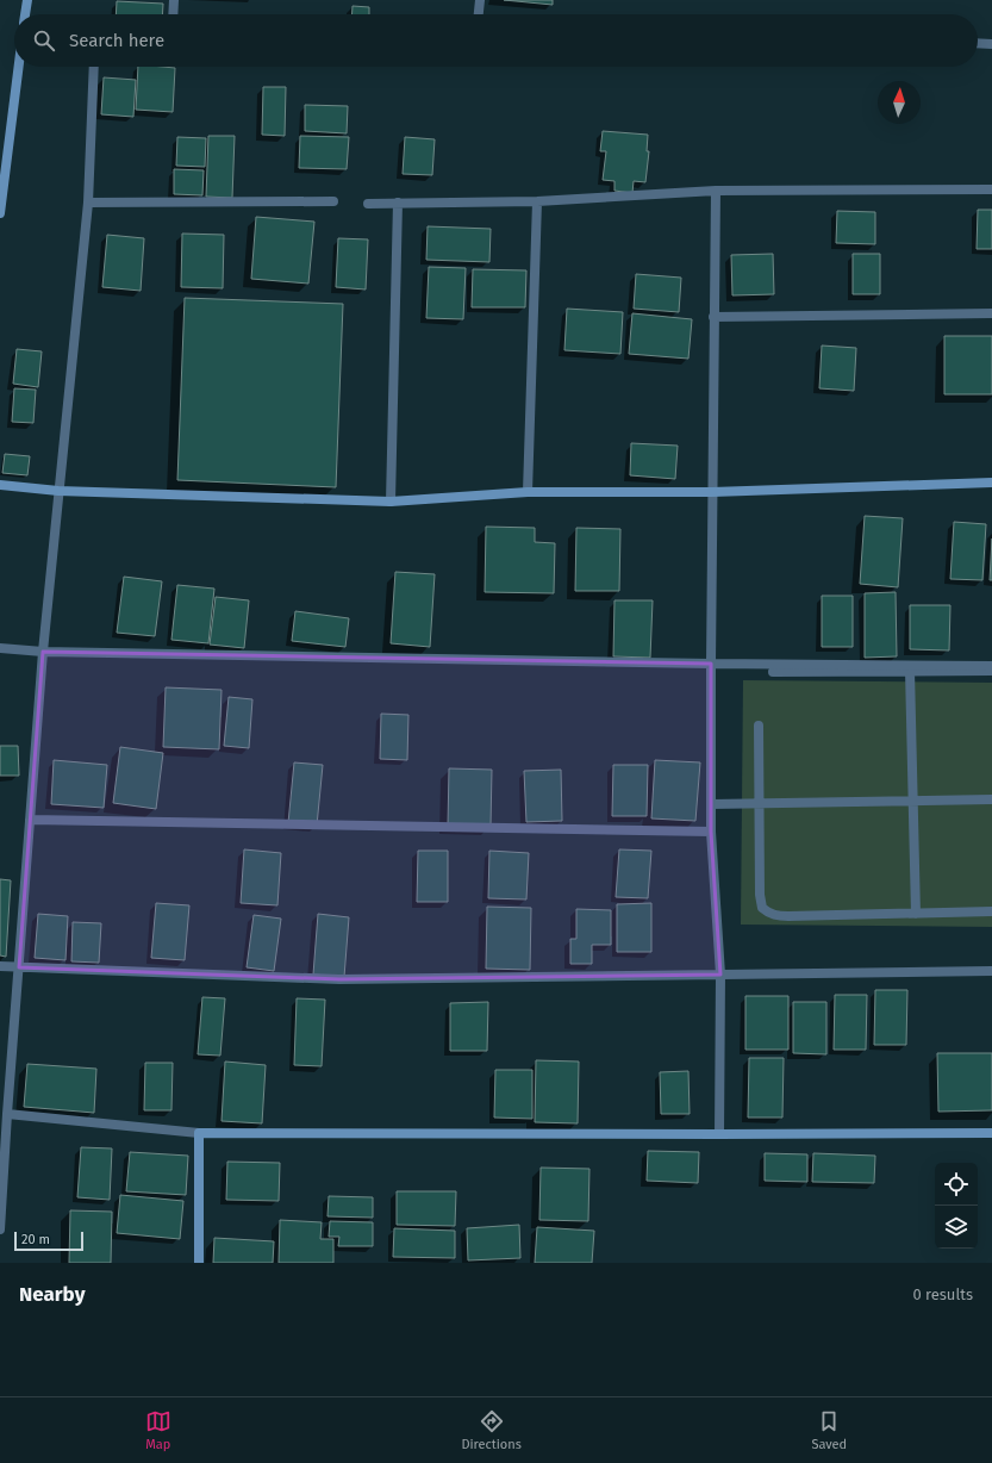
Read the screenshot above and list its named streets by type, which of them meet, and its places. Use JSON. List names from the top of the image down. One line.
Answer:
{"scale_bar":"20 m","north":"top","page":{"search":"Search here","scale":"20 m","heading":["Nearby","0 results"],"nav":["Map","Directions","Saved"]}}
